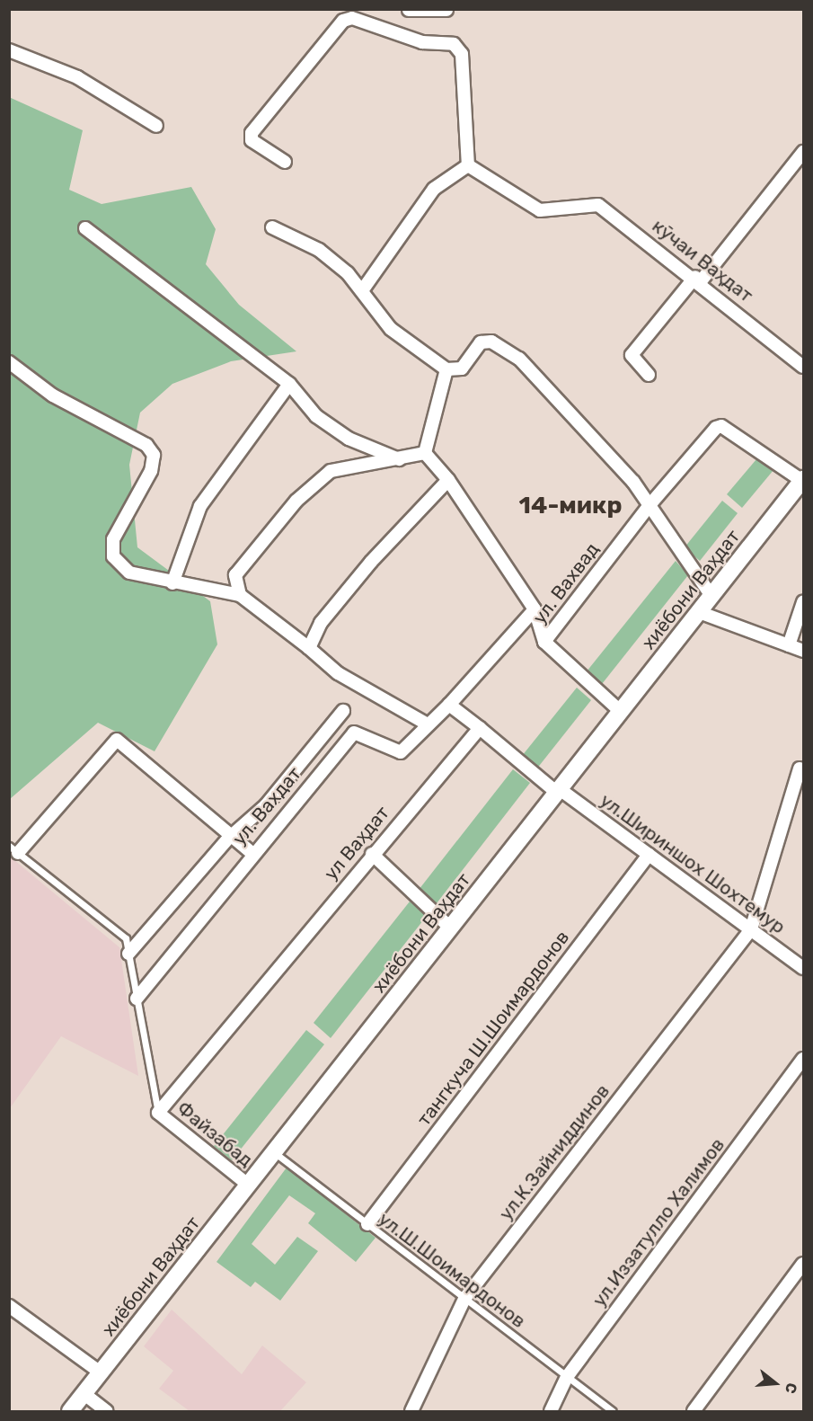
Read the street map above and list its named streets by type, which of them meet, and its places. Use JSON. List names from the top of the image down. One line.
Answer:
{"streets":{"main road":["хиёбони Ваҳдат"],"street":["кӯчаи Ваҳдат","ул. Вахвад","ул. Вахдат","ул Ваҳдат","ул.Шириншох Шохтемур","тангкуча Ш.Шоимардонов","Файзабад","ул.К.Зайниддинов","ул.Иззатулло Халимов"],"lane":["ул.Ш.Шоимардонов"]},"crossings":[["ул. Вахвад","хиёбони Ваҳдат"],["хиёбони Ваҳдат","ул.Шириншох Шохтемур"],["хиёбони Ваҳдат","Файзабад"],["хиёбони Ваҳдат","ул.Ш.Шоимардонов"],["ул Ваҳдат","Файзабад"],["ул.Шириншох Шохтемур","тангкуча Ш.Шоимардонов"],["ул.Шириншох Шохтемур","ул.К.Зайниддинов"],["тангкуча Ш.Шоимардонов","ул.Ш.Шоимардонов"],["ул.К.Зайниддинов","ул.Ш.Шоимардонов"],["ул.Иззатулло Халимов","ул.Ш.Шоимардонов"]],"districts":["14-микр"],"north":"right"}
